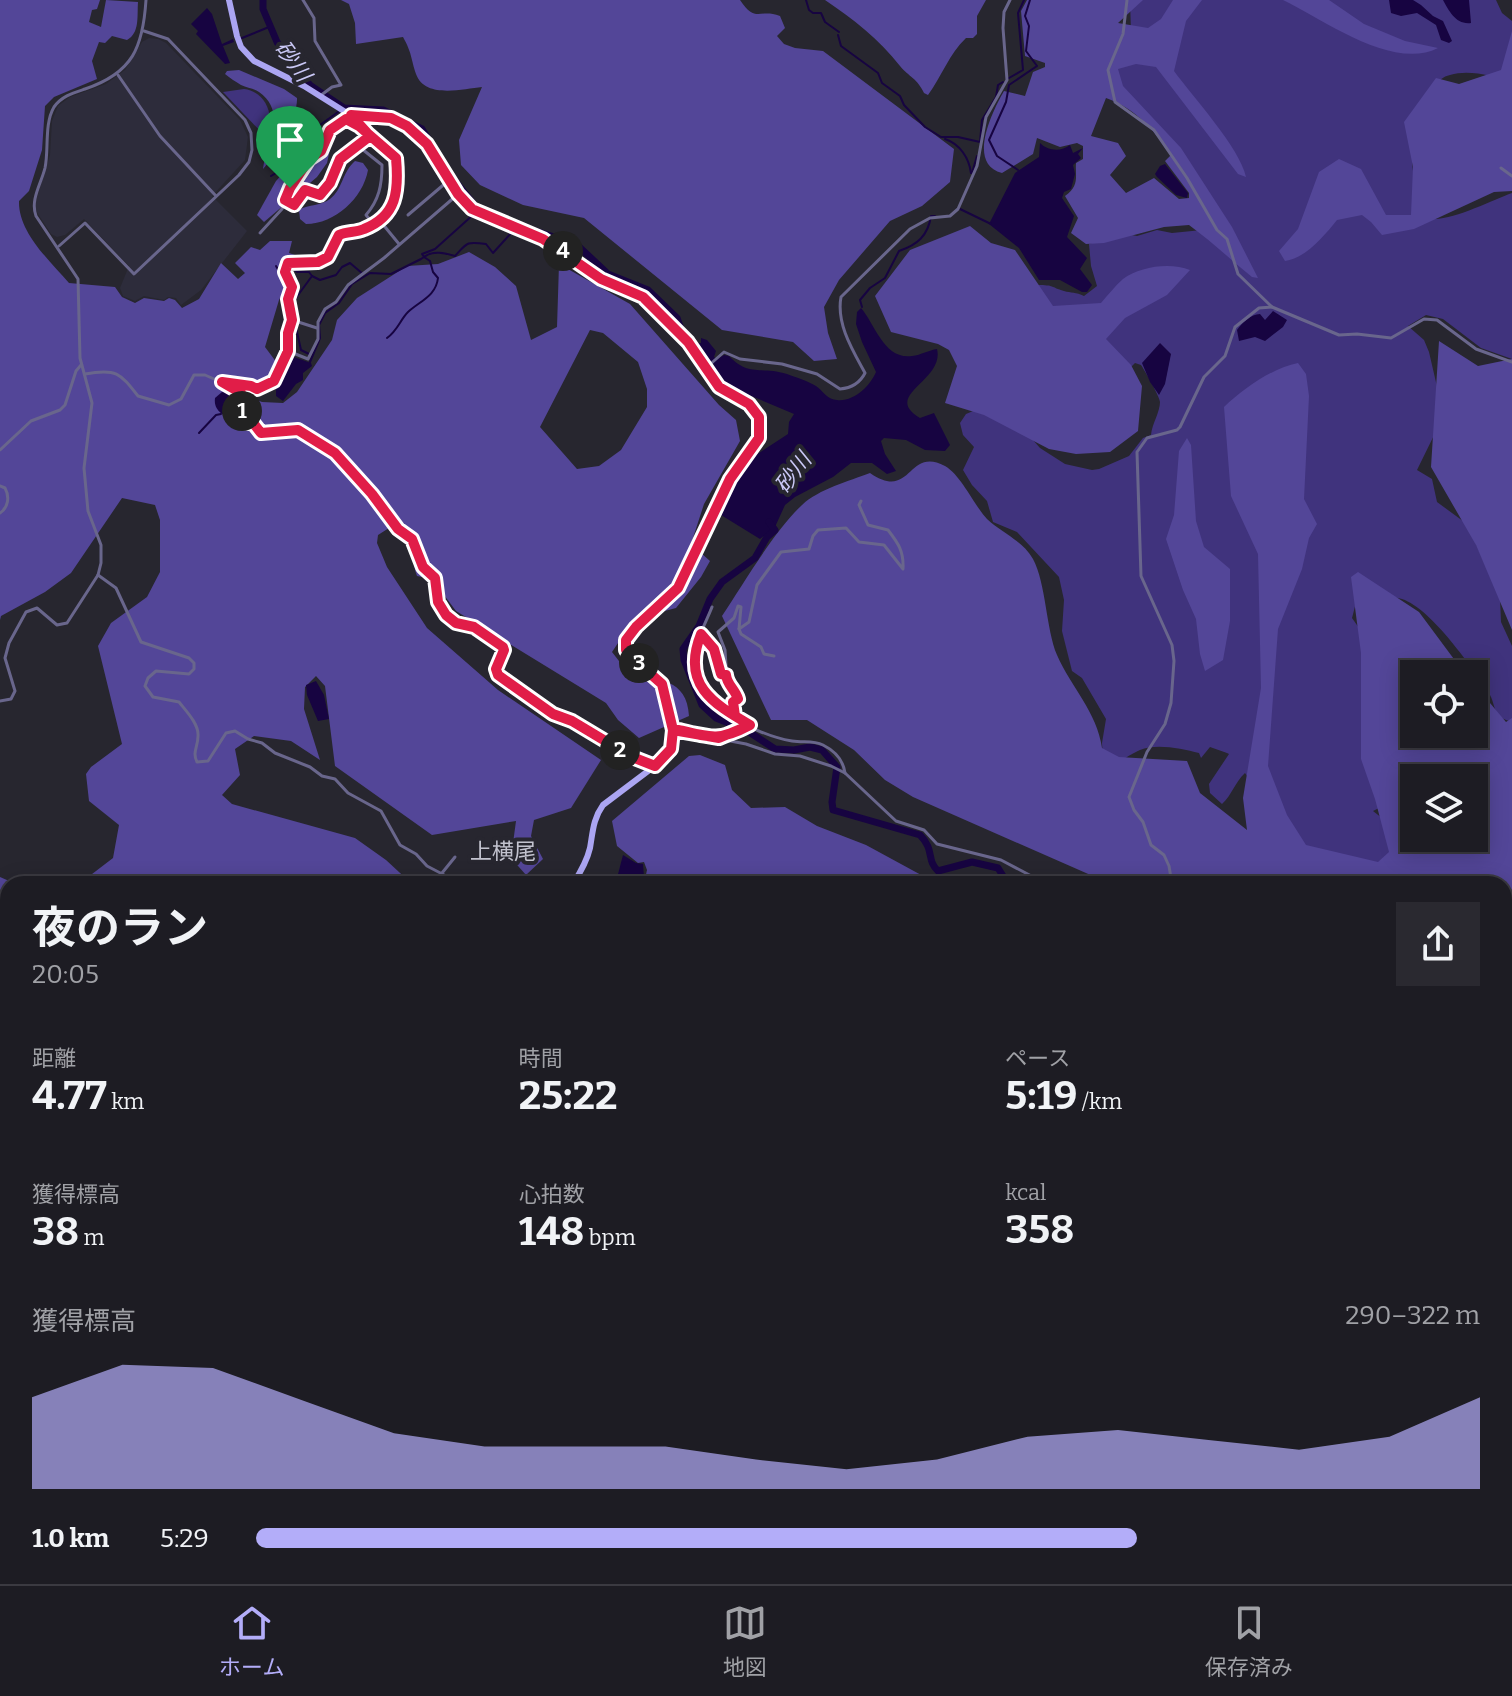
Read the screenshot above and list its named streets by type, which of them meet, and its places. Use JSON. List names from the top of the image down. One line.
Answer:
{"districts":["上横尾"],"water":["砂川"],"page":{"pins":["4","1","3","2"],"heading":["夜のラン","20:05"],"stats":[["距離","4.77 km"],["時間","25:22"],["ペース","5:19 /km"],["獲得標高","38 m"],["心拍数","148 bpm"],["kcal","358"]],"chart":["獲得標高","290–322 m"],"list":[{"name":"1.0 km","note":"5:29"}],"tabs":["ホーム","地図","保存済み"]}}
